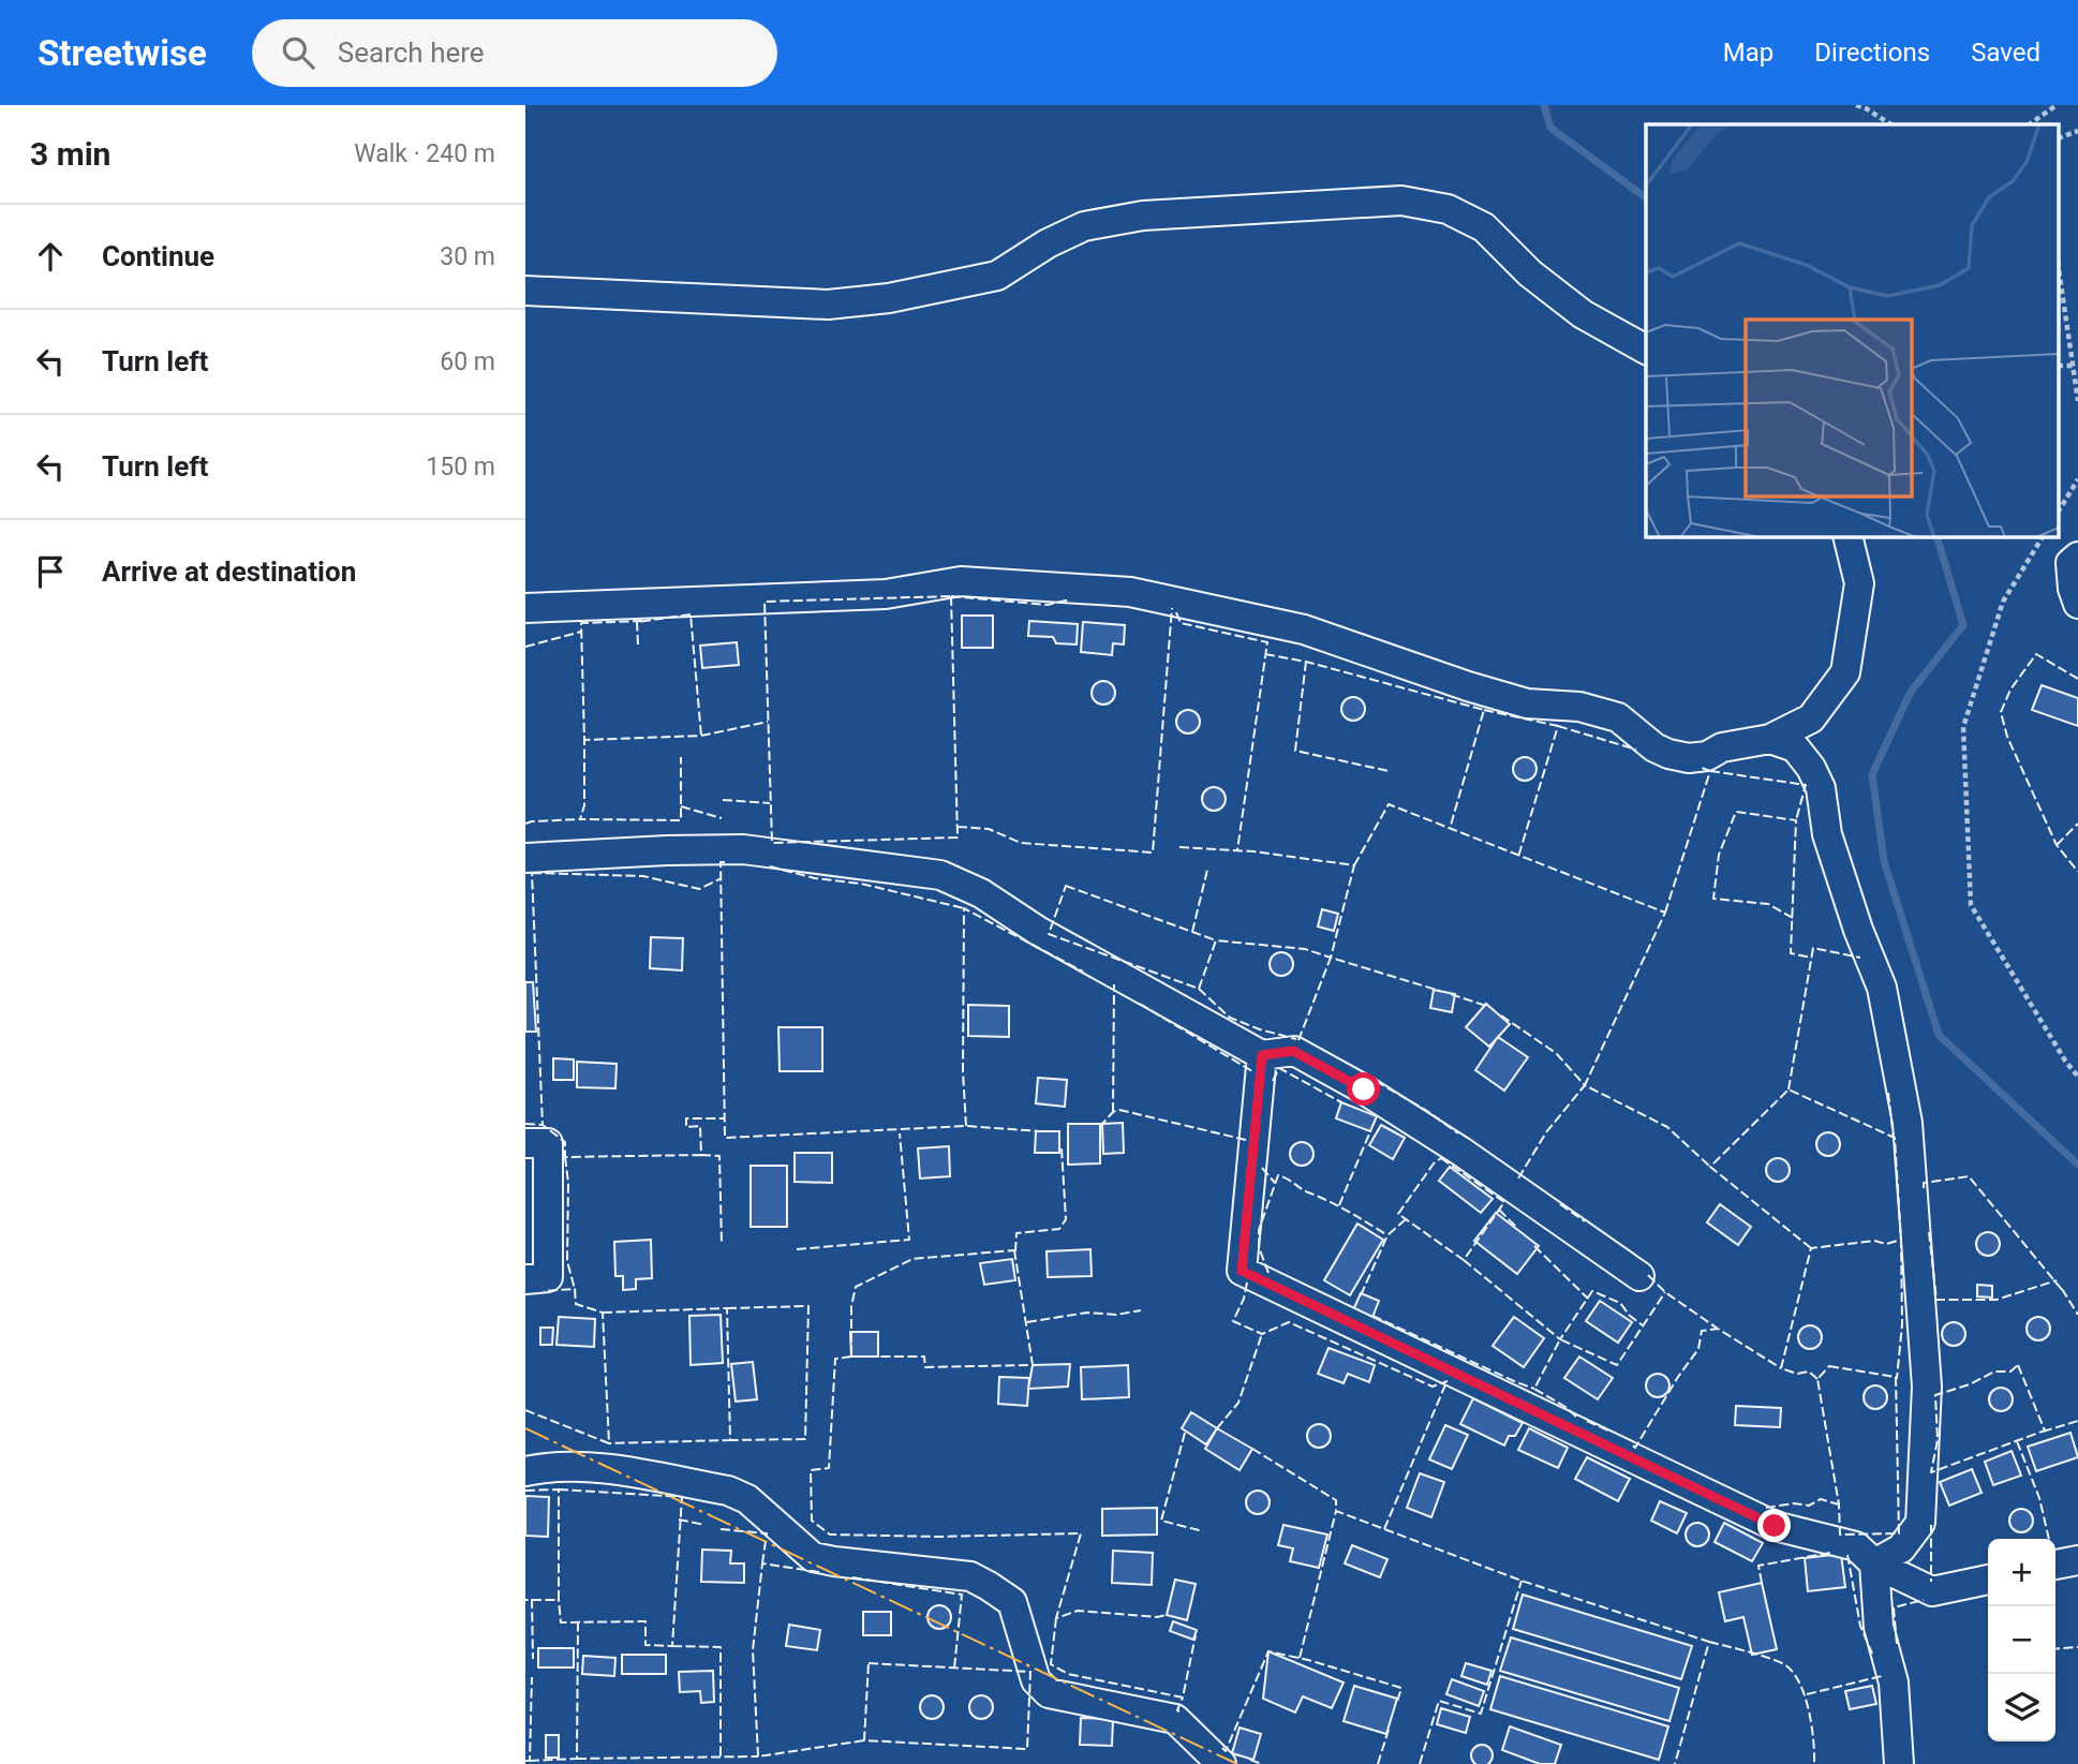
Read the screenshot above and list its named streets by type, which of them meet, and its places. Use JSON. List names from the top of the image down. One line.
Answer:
{"page":{"header":"Streetwise","search":"Search here","nav":["Map","Directions","Saved"],"heading":["3 min","Walk · 240 m"],"list":[["Continue","30 m"],["Turn left","60 m"],["Turn left","150 m"],"Arrive at destination"],"map_buttons":["+","−"]}}
